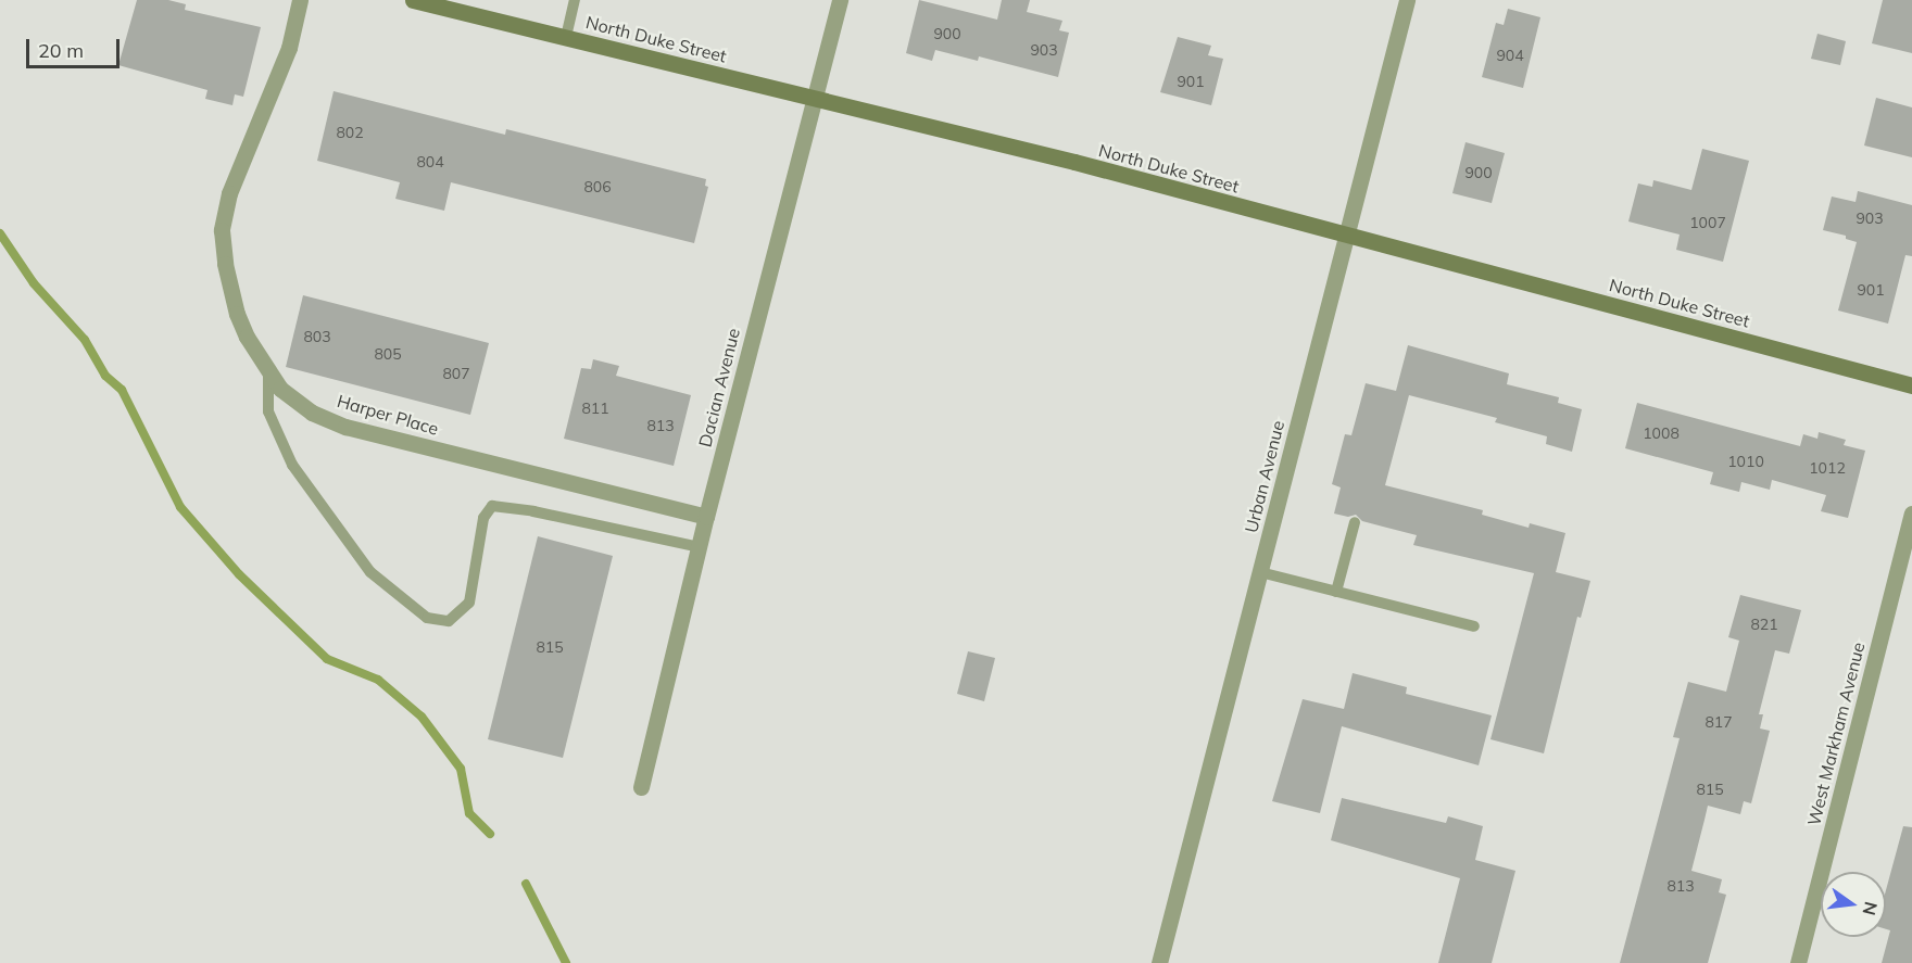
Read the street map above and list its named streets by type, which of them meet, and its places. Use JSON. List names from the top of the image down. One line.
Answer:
{"streets":{"main road":["North Duke Street"],"street":["Dacian Avenue","Harper Place","Urban Avenue","West Markham Avenue"]},"crossings":[["North Duke Street","Dacian Avenue"],["North Duke Street","Urban Avenue"],["Dacian Avenue","Harper Place"]],"house_numbers":["900","903","904","901","802","804","900","806","903","1007","901","803","805","807","811","813","1008","1010","1012","821","815","817","815","813"],"scale_bar":"20 m","north":"right"}
